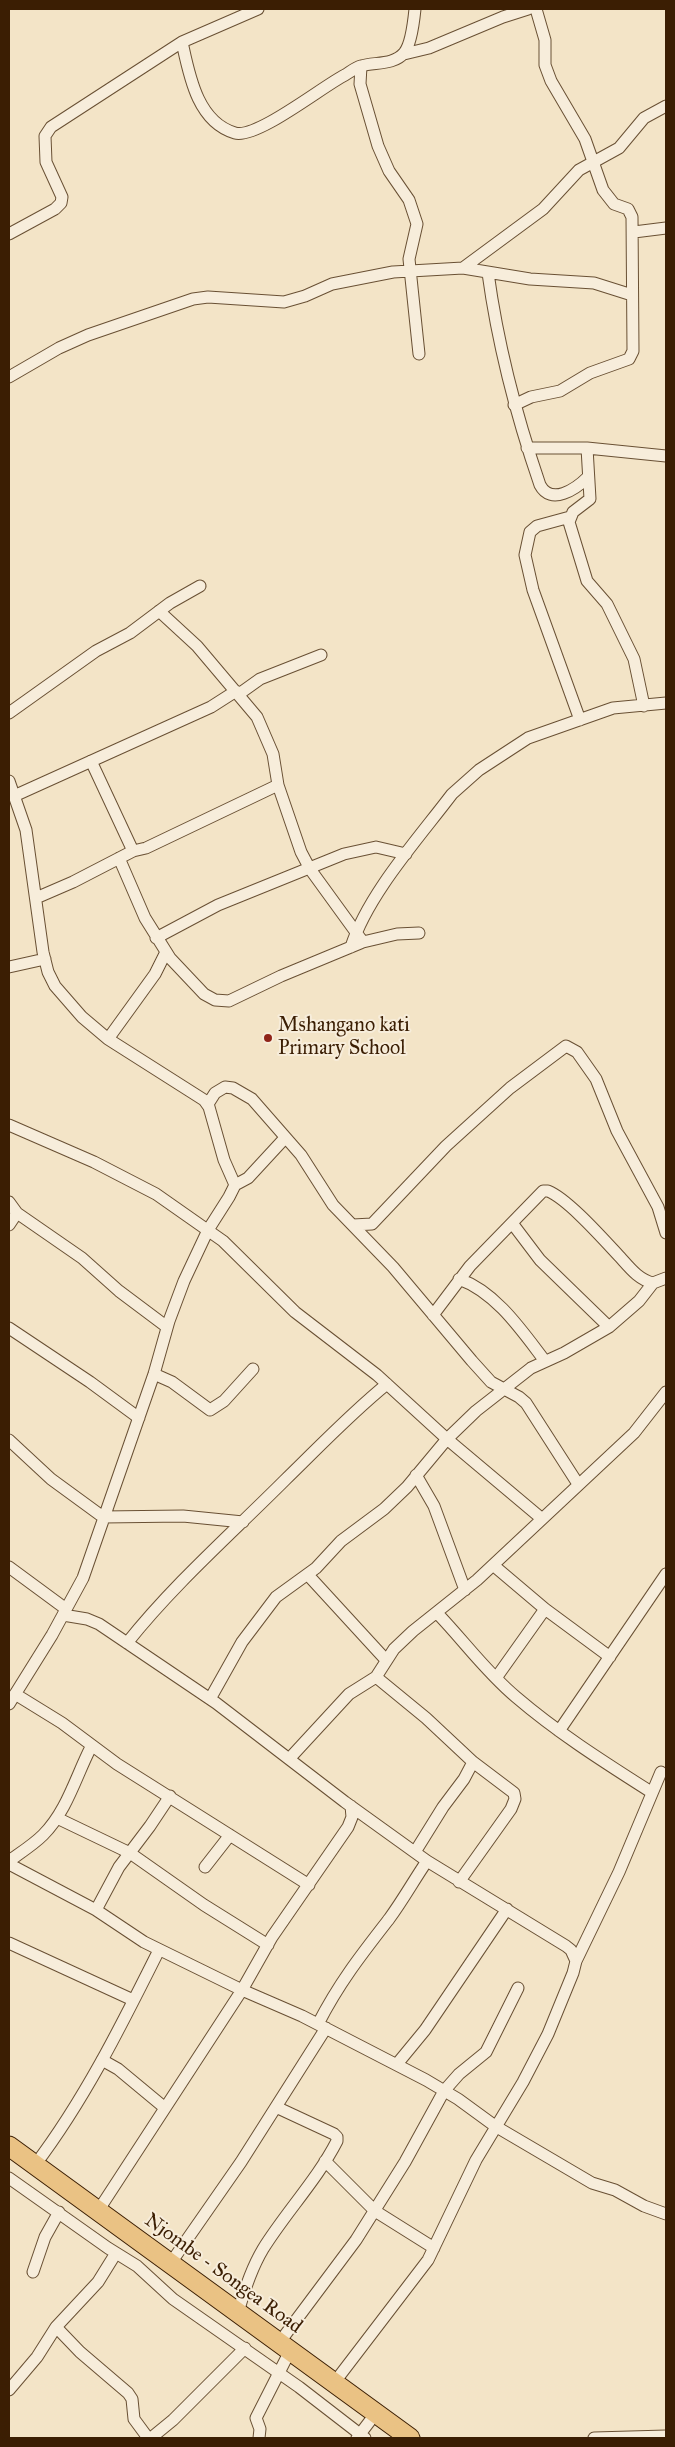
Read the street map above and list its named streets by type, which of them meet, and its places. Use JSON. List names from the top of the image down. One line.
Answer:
{"streets":{"highway":["Njombe - Songea Road"]},"places":["Mshangano kati Primary School"]}
